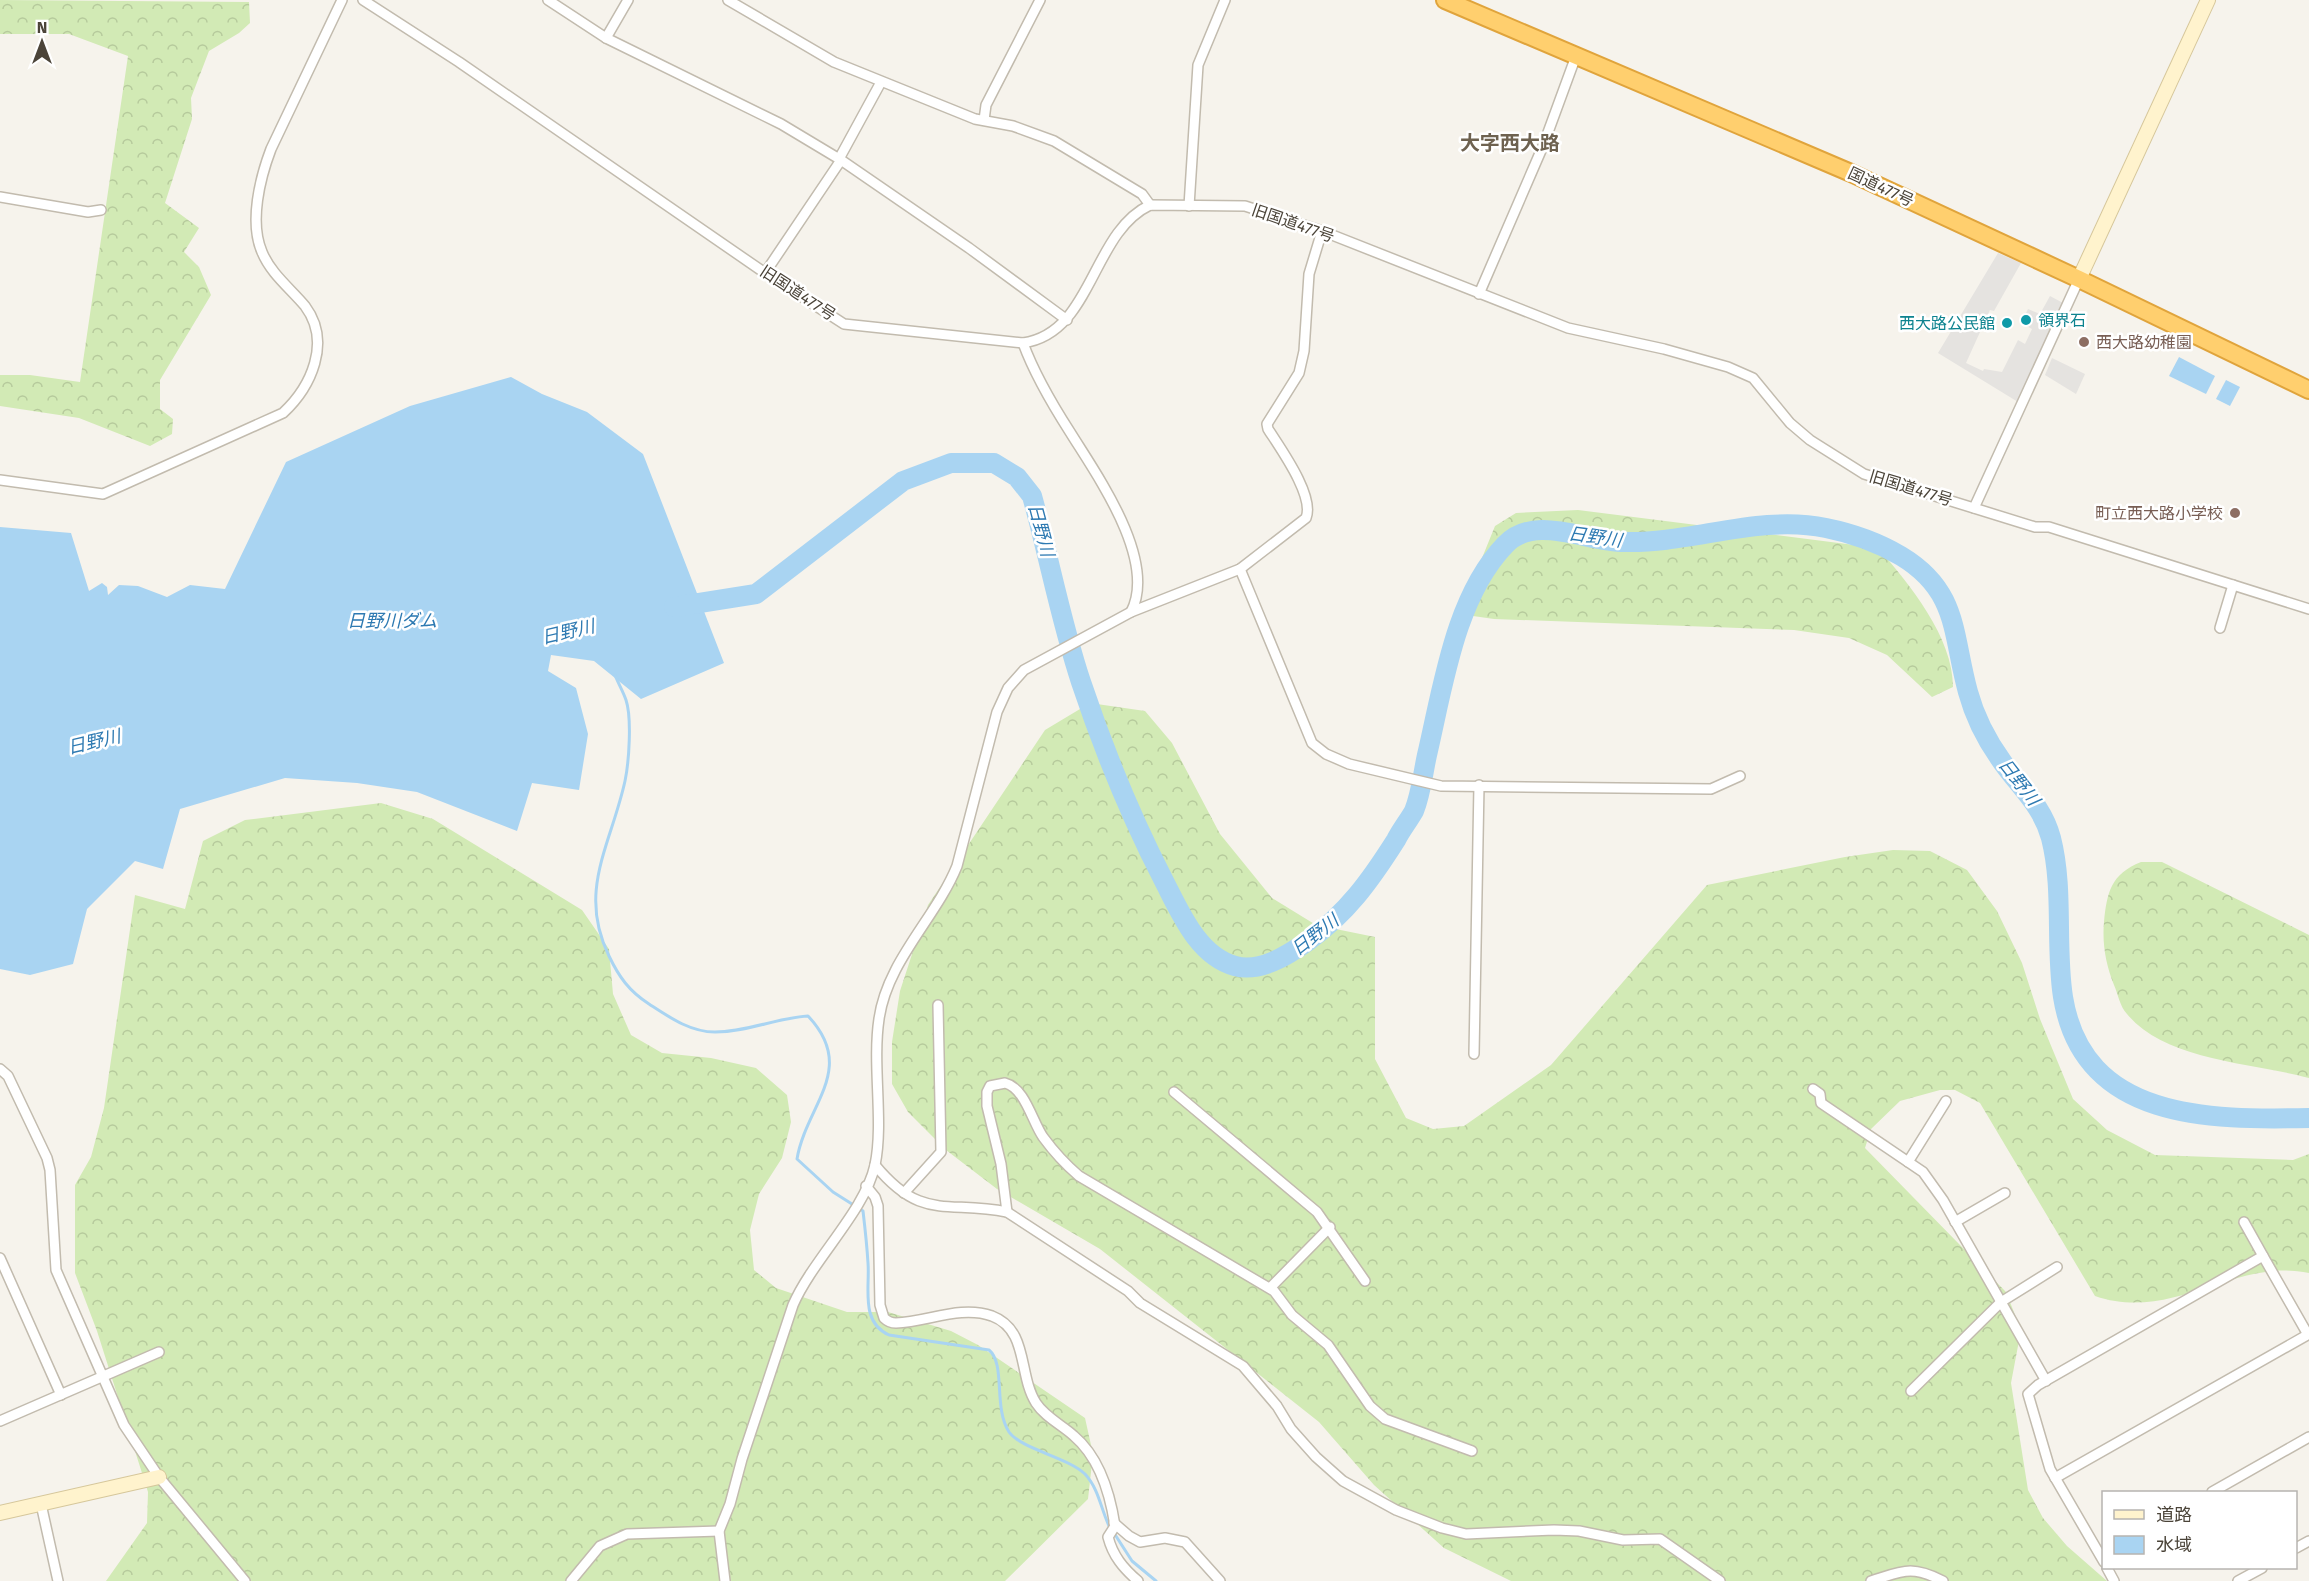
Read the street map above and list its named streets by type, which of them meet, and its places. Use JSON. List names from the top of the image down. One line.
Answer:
{"streets":{"highway":["国道477号"],"street":["旧国道477号"]},"districts":["大字西大路"],"water":["日野川","日野川ダム"],"places":["領界石","西大路公民館","西大路幼稚園","町立西大路小学校"],"legend":["道路","水域"],"north":"top"}
